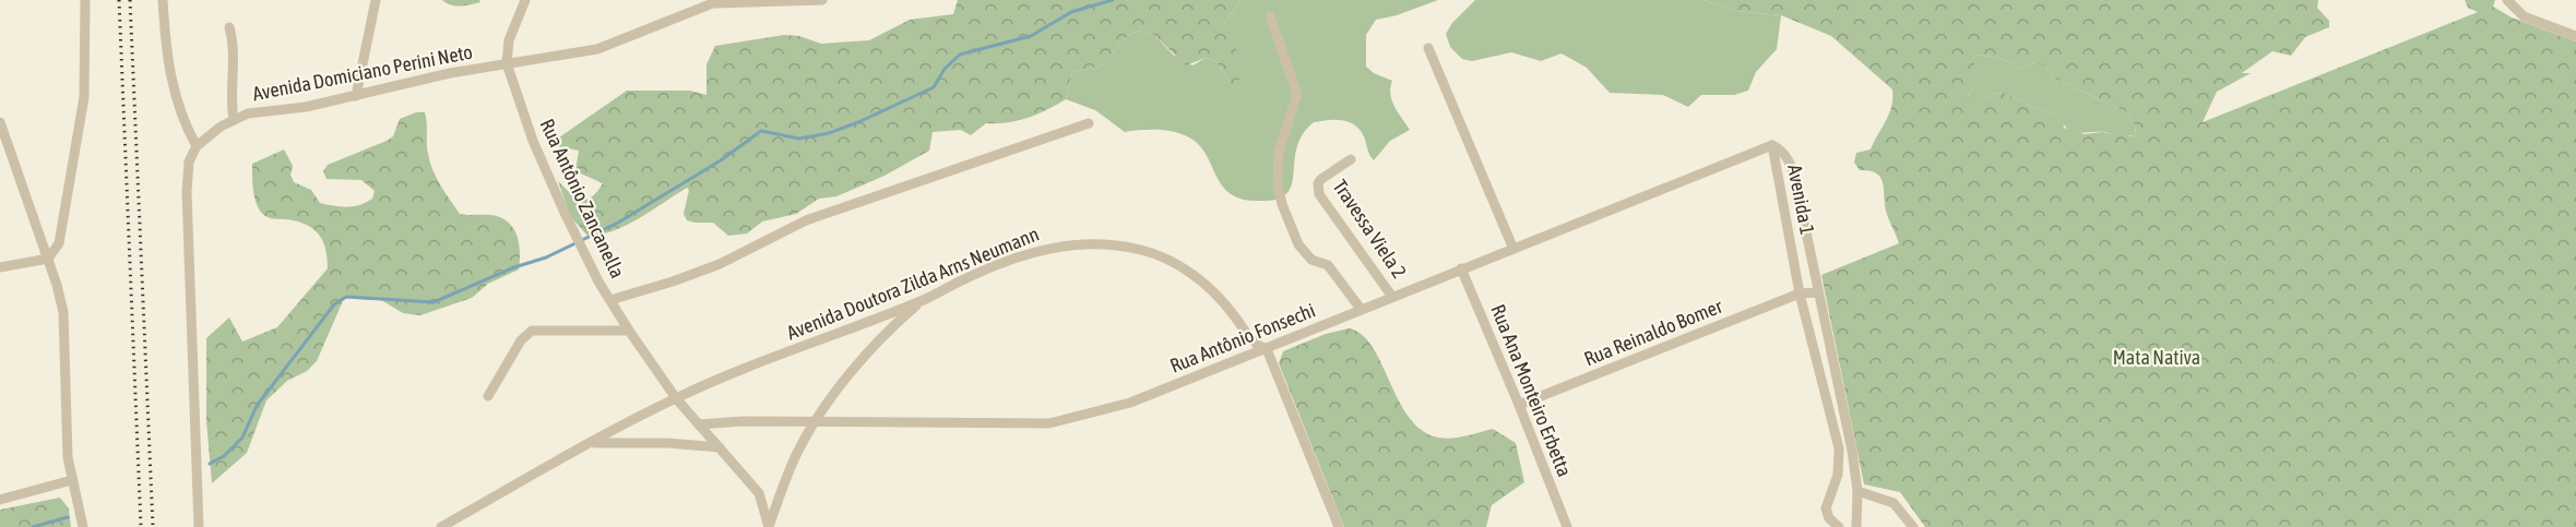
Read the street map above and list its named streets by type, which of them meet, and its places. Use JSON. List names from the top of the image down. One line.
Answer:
{"streets":{"street":["Avenida Domiciano Perini Neto","Rua Antônio Zancanella","Avenida 1","Travessa Viela 2","Avenida Doutora Zilda Arns Neumann","Rua Reinaldo Bomer","Rua Antônio Fonsechi","Rua Ana Monteiro Erbetta"]},"crossings":[["Avenida Domiciano Perini Neto","Rua Antônio Zancanella"],["Rua Antônio Zancanella","Avenida Doutora Zilda Arns Neumann"],["Rua Antônio Zancanella","Rua Antônio Fonsechi"],["Avenida 1","Rua Reinaldo Bomer"],["Avenida 1","Rua Antônio Fonsechi"],["Travessa Viela 2","Rua Antônio Fonsechi"],["Avenida Doutora Zilda Arns Neumann","Rua Antônio Fonsechi"],["Rua Reinaldo Bomer","Rua Ana Monteiro Erbetta"],["Rua Antônio Fonsechi","Rua Ana Monteiro Erbetta"]],"parks":["Mata Nativa"]}
